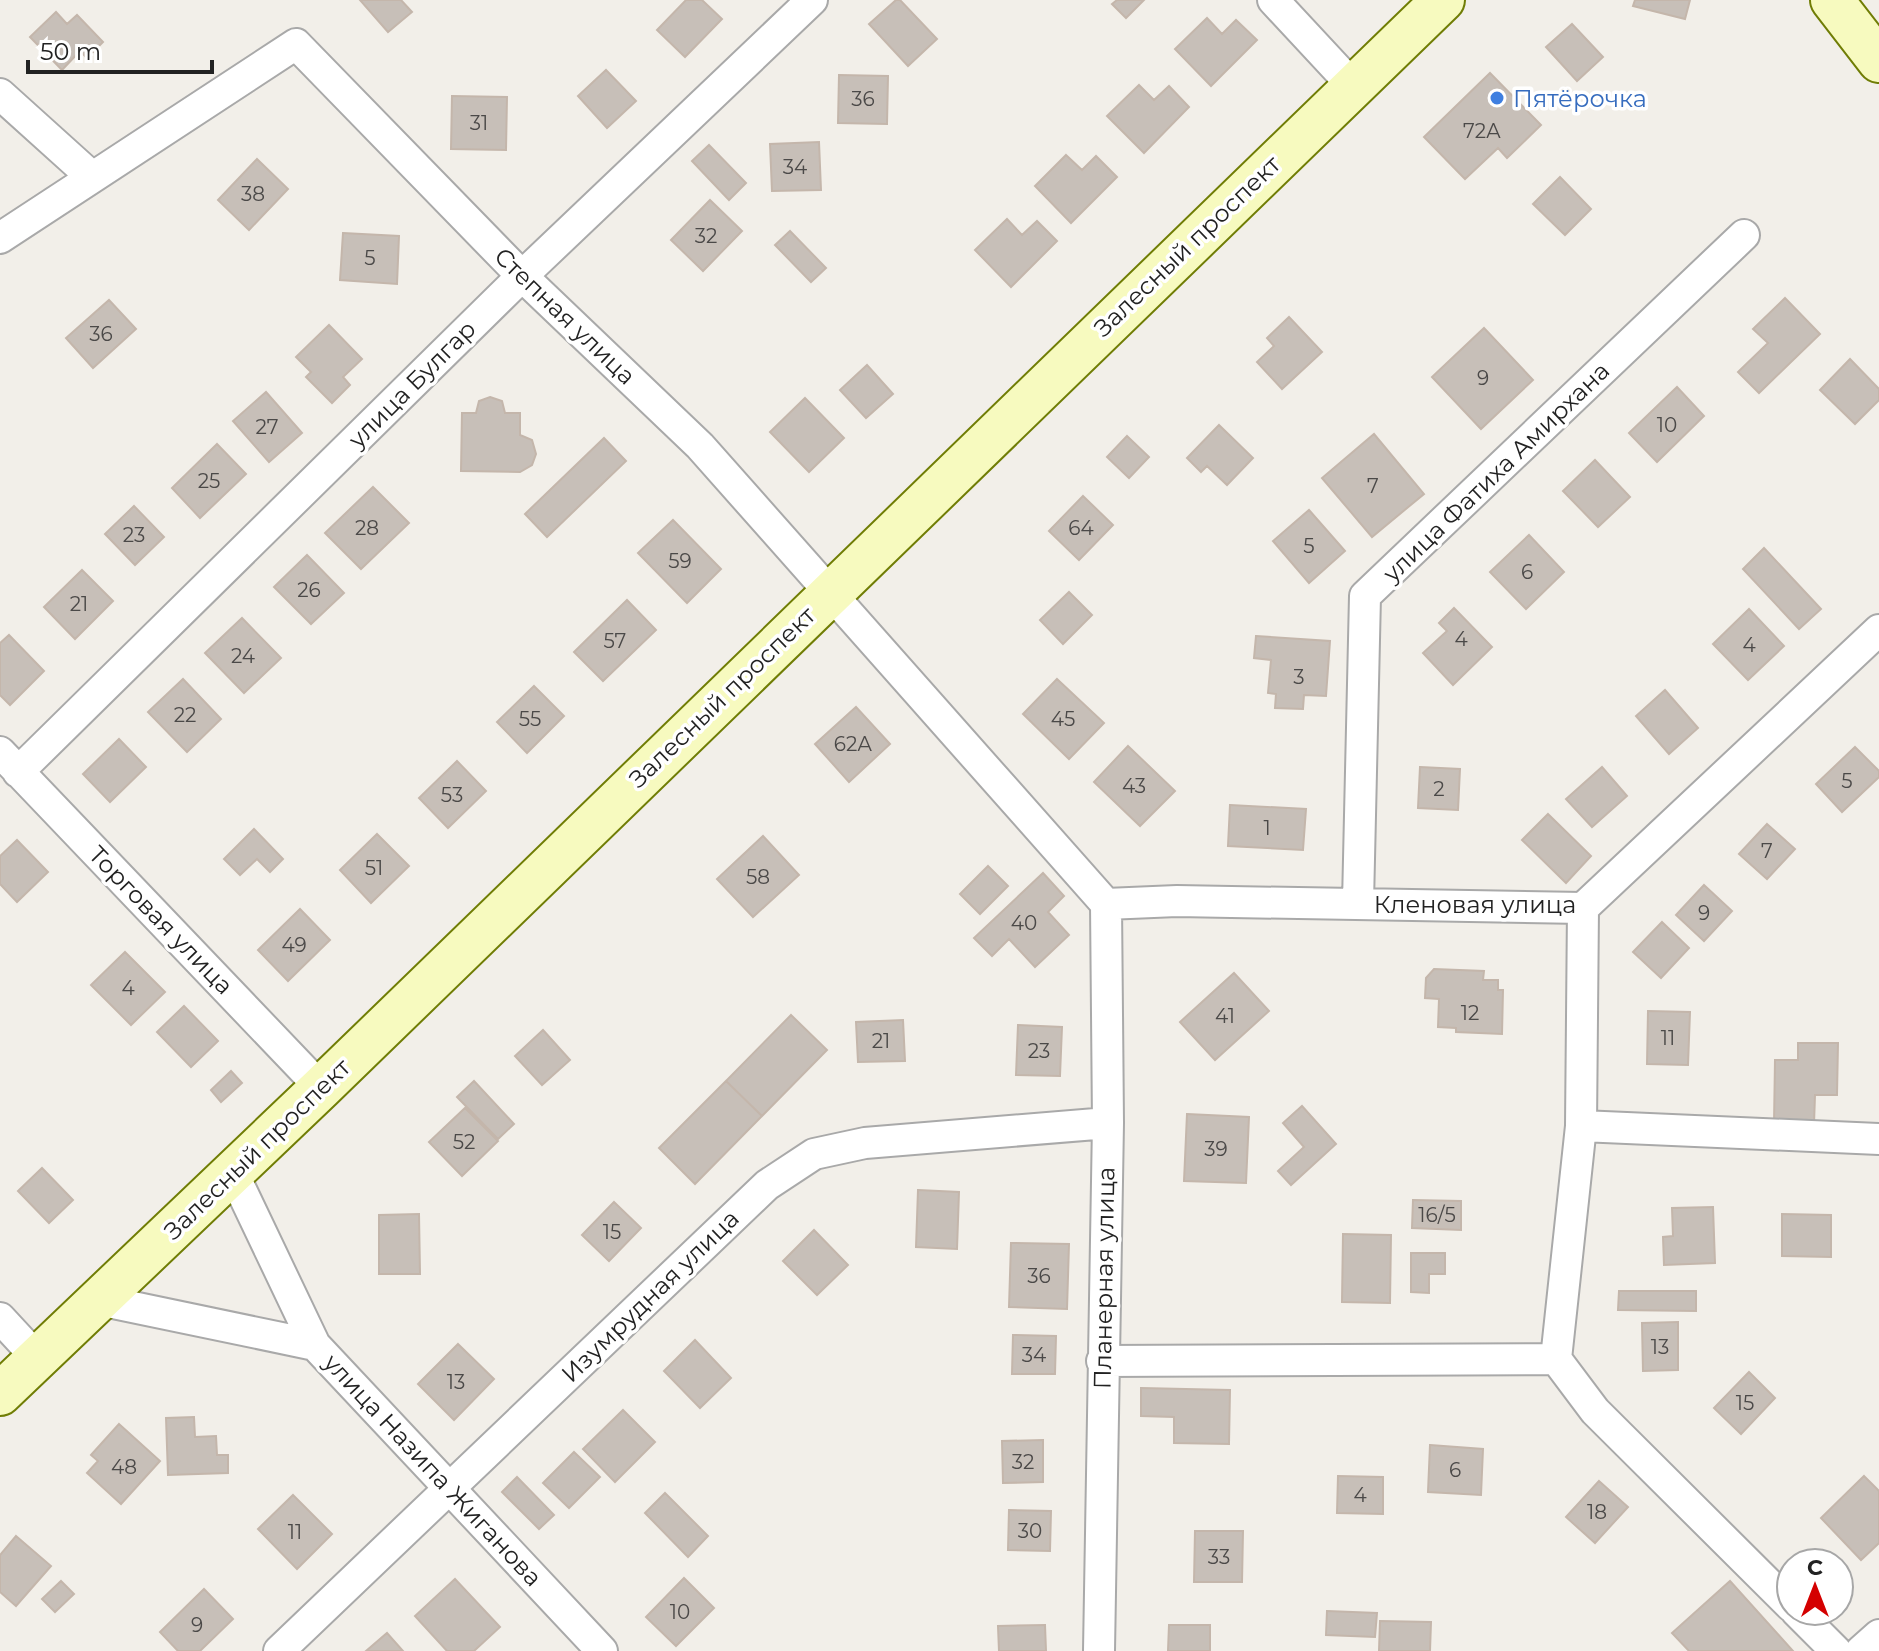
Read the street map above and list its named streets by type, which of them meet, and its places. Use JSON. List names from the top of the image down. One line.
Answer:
{"streets":{"main road":["Залесный проспект"],"street":["Степная улица","улица Булгар","улица Фатиха Амирхана","Кленовая улица","Торговая улица","Планерная улица","Изумрудная улица","улица Назипа Жиганова"]},"crossings":[["Залесный проспект","Степная улица"],["Залесный проспект","Торговая улица"],["Залесный проспект","улица Назипа Жиганова"],["Степная улица","улица Булгар"],["Степная улица","Кленовая улица"],["Степная улица","Планерная улица"],["улица Булгар","Торговая улица"],["улица Фатиха Амирхана","Кленовая улица"],["Кленовая улица","Планерная улица"],["Планерная улица","Изумрудная улица"],["Изумрудная улица","улица Назипа Жиганова"]],"places":["Пятёрочка"],"house_numbers":["36","31","72А","34","38","32","5","36","9","10","27","25","7","28","64","23","5","59","6","26","21","4","57","4","24","3","22","55","45","62А","5","43","2","53","1","7","51","58","9","40","49","4","12","41","11","21","23","52","39","16/5","15","36","13","34","13","15","32","48","6","4","18","30","11","33","10","9"],"scale_bar":"50 m","north":"top"}
